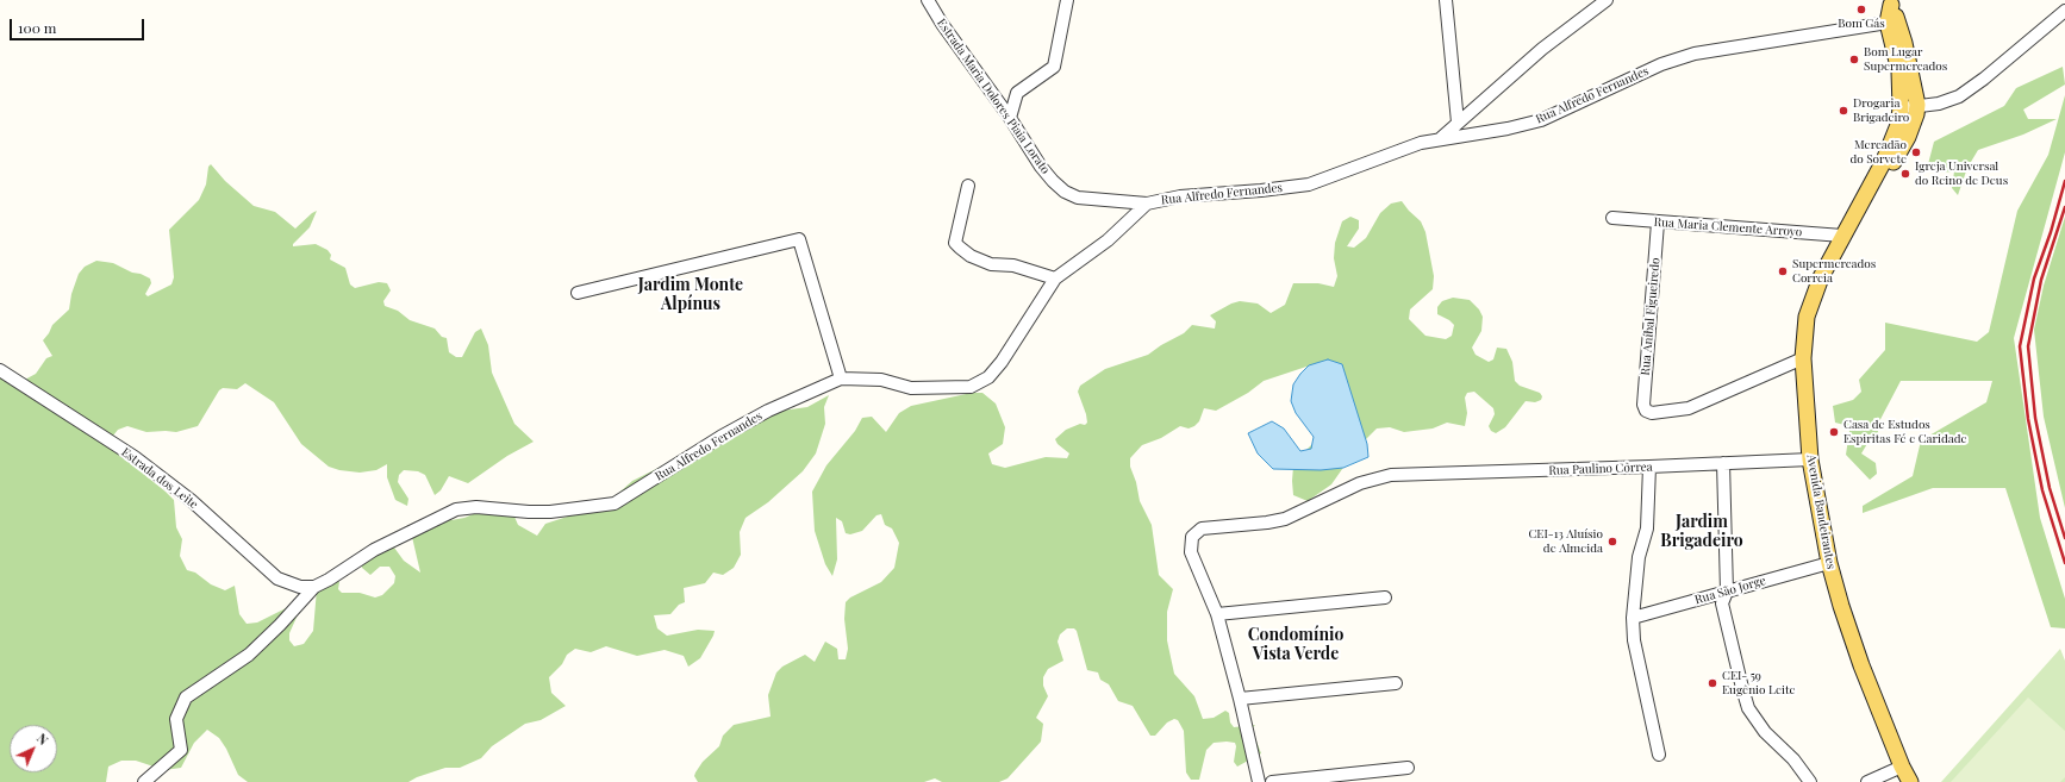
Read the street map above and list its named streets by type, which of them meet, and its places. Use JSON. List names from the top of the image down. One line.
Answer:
{"streets":{"main road":["Avenida Bandeirantes"],"street":["Rua Alfredo Fernandes","Estrada Maria Dolores Piaia Lorato","Rua Maria Clemente Arroyo","Rua Aníbal Figueiredo","Rua Paulino Côrrea","Estrada dos Leite","Rua São Jorge"]},"crossings":[["Rua Alfredo Fernandes","Estrada Maria Dolores Piaia Lorato"],["Rua Alfredo Fernandes","Estrada dos Leite"],["Rua Alfredo Fernandes","Avenida Bandeirantes"],["Rua Maria Clemente Arroyo","Rua Aníbal Figueiredo"],["Rua Maria Clemente Arroyo","Avenida Bandeirantes"],["Rua Aníbal Figueiredo","Avenida Bandeirantes"],["Rua Paulino Côrrea","Avenida Bandeirantes"],["Avenida Bandeirantes","Rua São Jorge"]],"districts":["Jardim Monte Alpínus","Jardim Brigadeiro","Condomínio Vista Verde"],"places":["Bom Gás","Bom Lugar Supermercados","Drogaria Brigadeiro","Mercadão do Sorvete","Igreja Universal do Reino de Deus","Supermercados Correia","Casa de Estudos Espiritas Fé e Caridade","CEI-13 Aluísio de Almeida","CEI- 59 Eugênio Leite"],"scale_bar":"100 m","north":"top right"}
